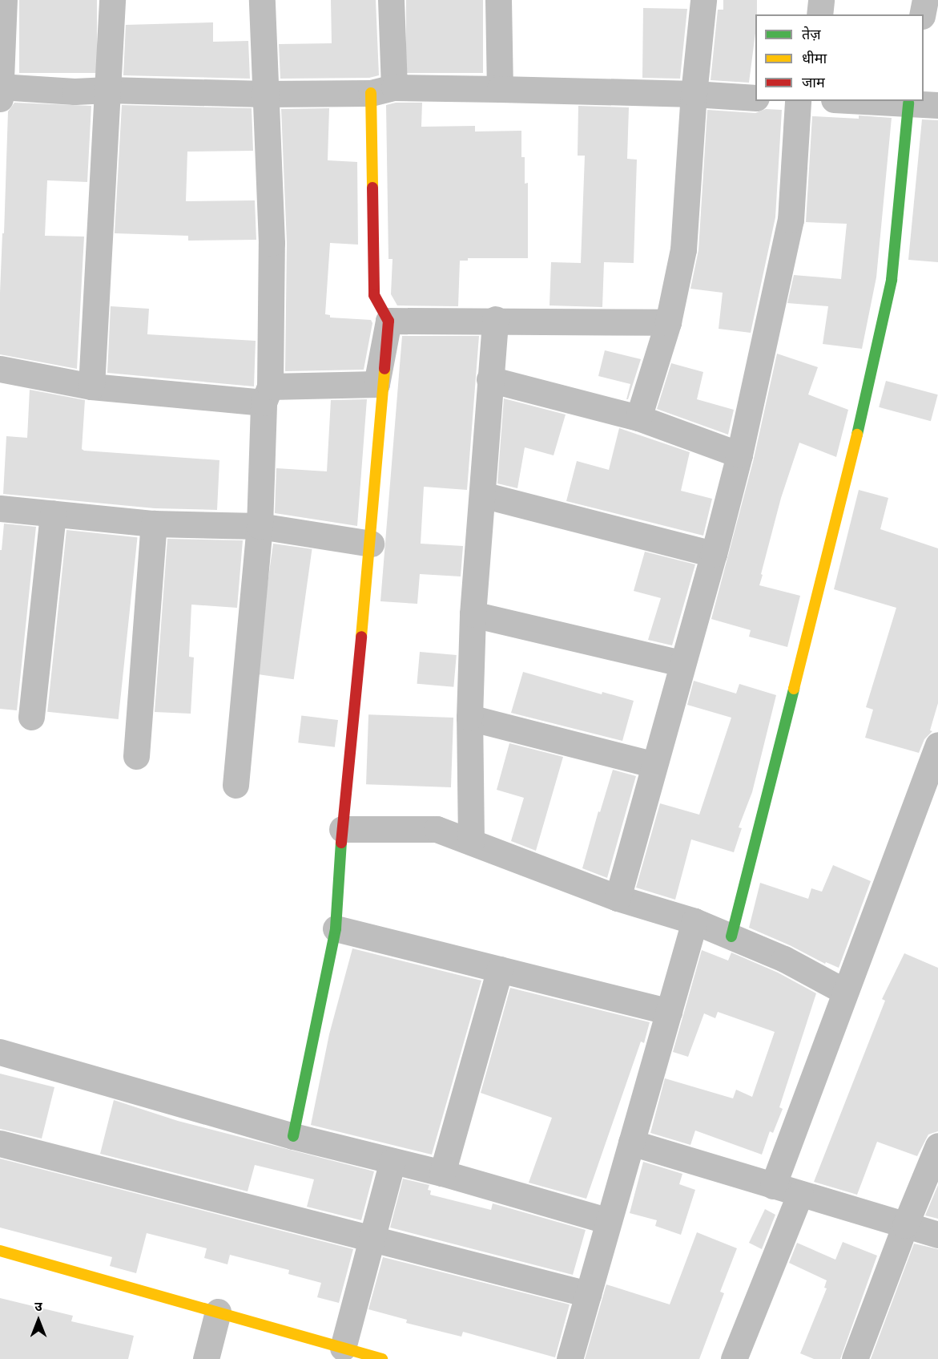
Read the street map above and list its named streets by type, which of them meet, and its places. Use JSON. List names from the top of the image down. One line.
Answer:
{"legend":["तेज़","धीमा","जाम"],"north":"top"}
